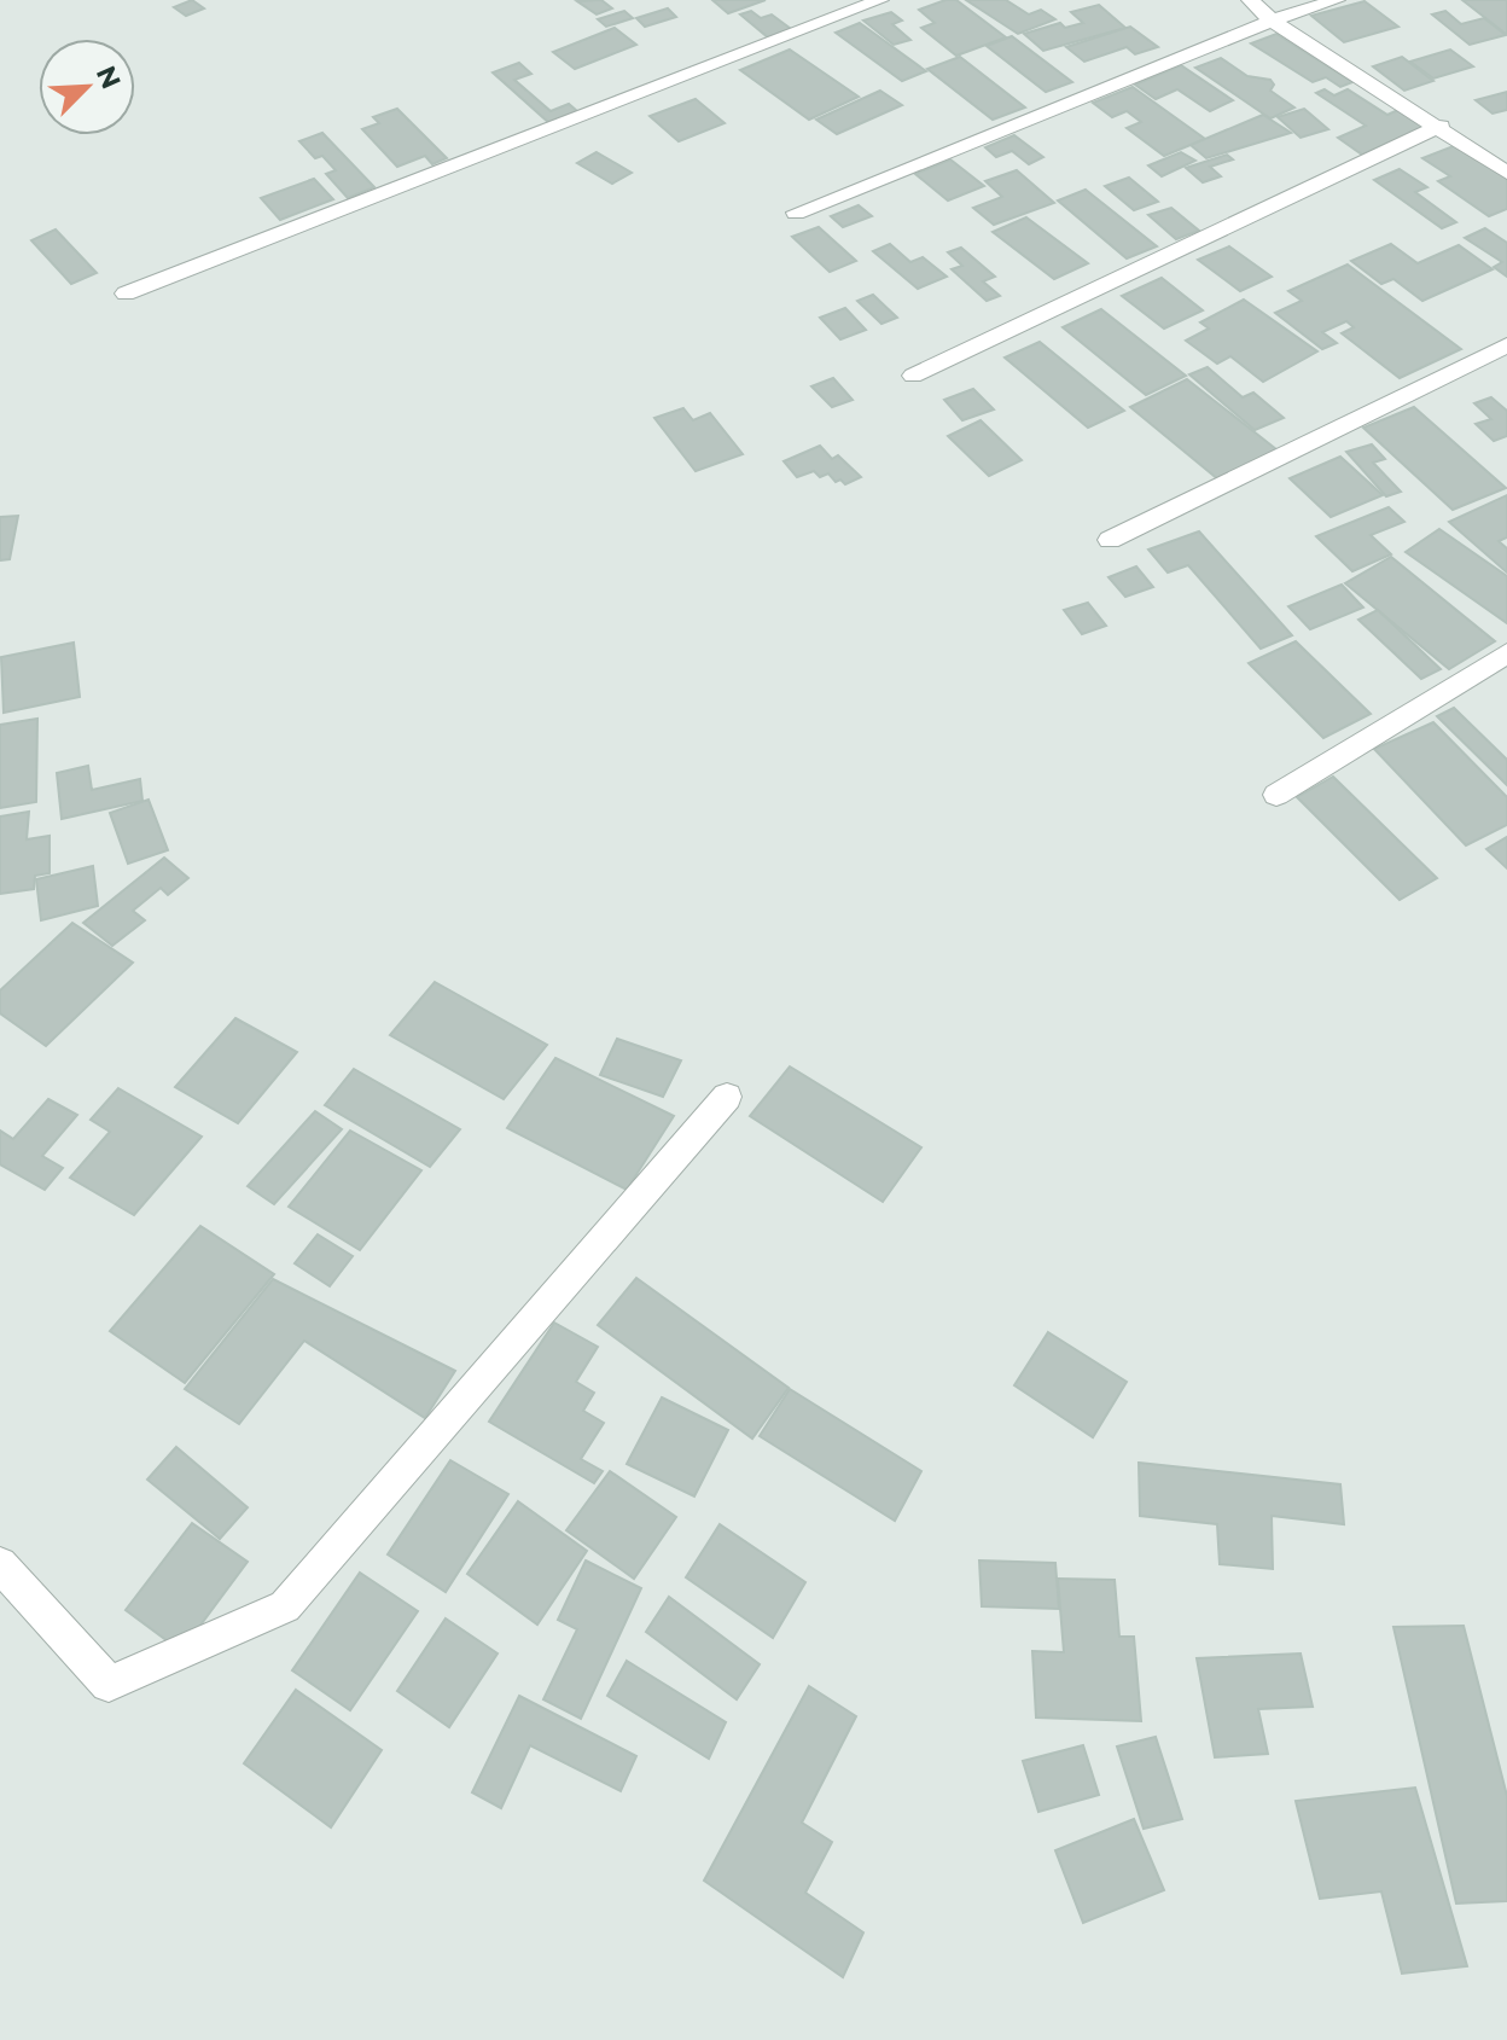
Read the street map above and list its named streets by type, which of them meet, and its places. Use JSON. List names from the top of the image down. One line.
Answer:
{"north":"top right"}
